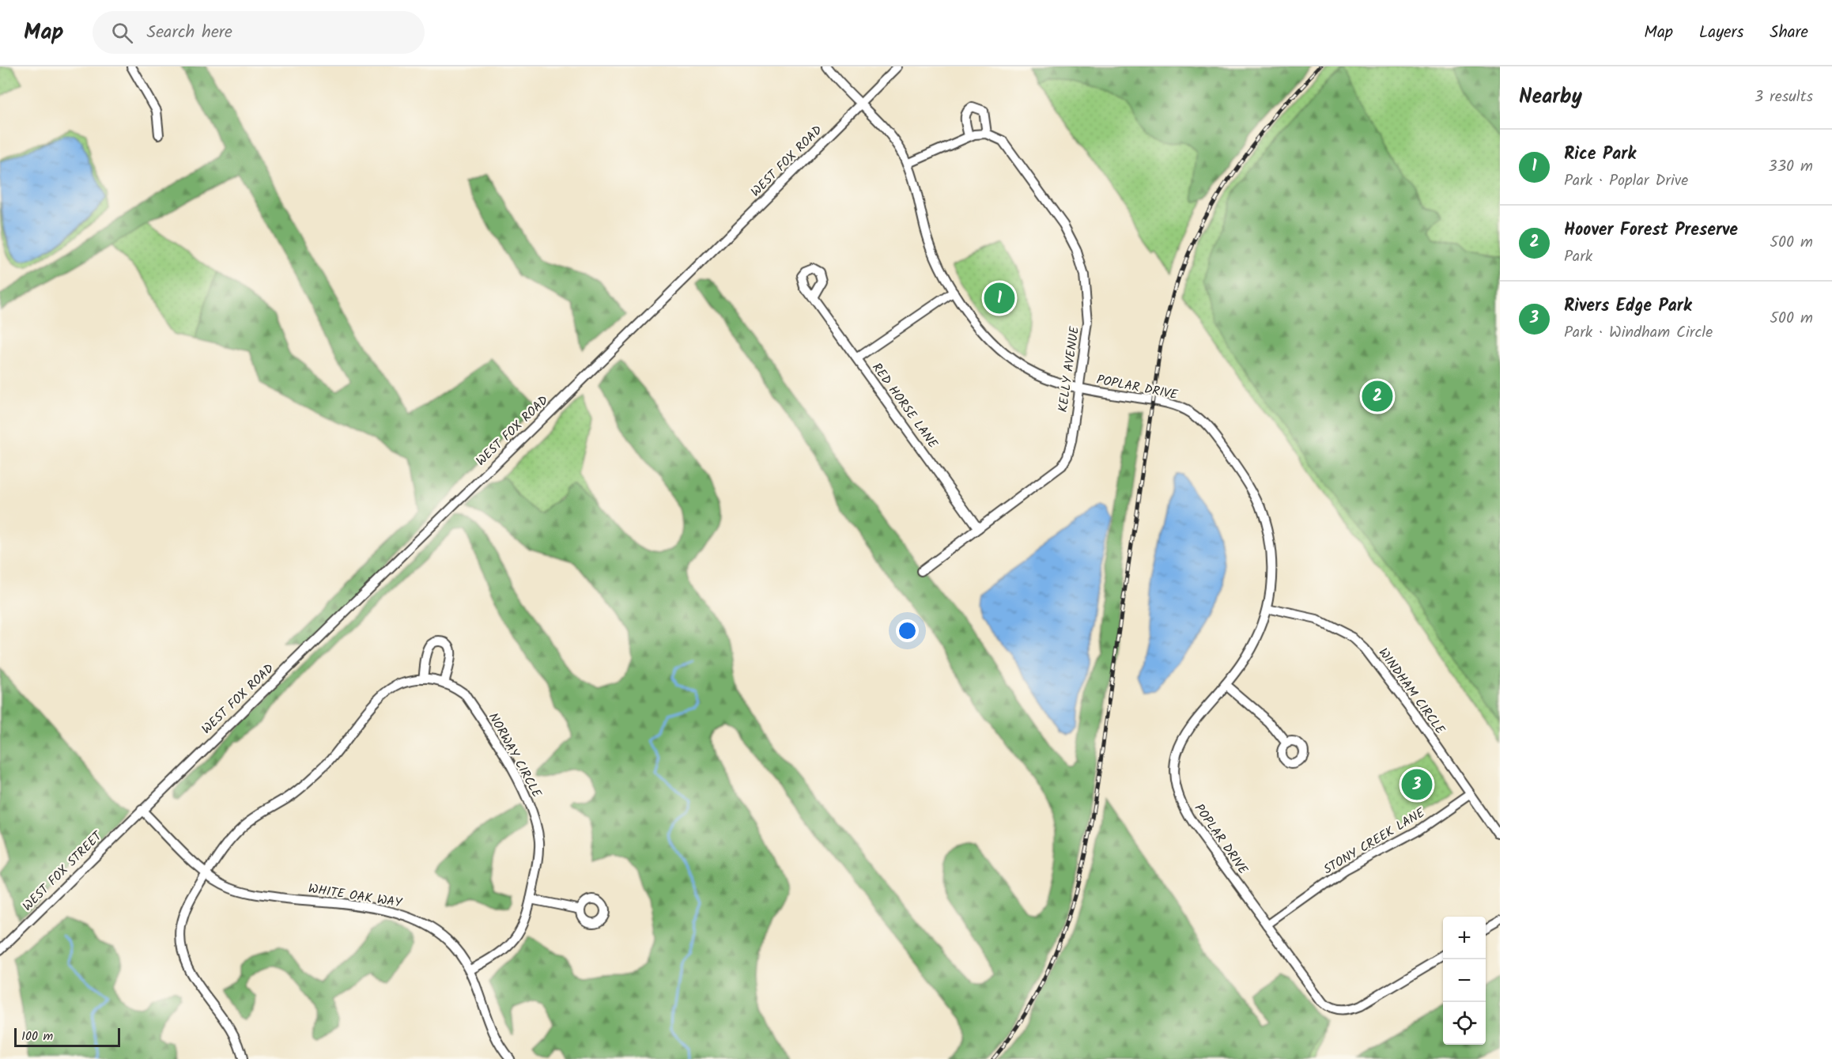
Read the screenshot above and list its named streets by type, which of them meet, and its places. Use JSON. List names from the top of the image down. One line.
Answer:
{"streets":{"street":["WEST FOX ROAD","KELLY AVENUE","POPLAR DRIVE","RED HORSE LANE","WINDHAM CIRCLE","NORWAY CIRCLE","STONY CREEK LANE","WEST FOX STREET","WHITE OAK WAY"]},"crossings":[["WEST FOX ROAD","POPLAR DRIVE"],["WEST FOX ROAD","WEST FOX STREET"],["WEST FOX ROAD","WHITE OAK WAY"],["KELLY AVENUE","POPLAR DRIVE"],["KELLY AVENUE","RED HORSE LANE"],["POPLAR DRIVE","WINDHAM CIRCLE"],["POPLAR DRIVE","STONY CREEK LANE"],["WINDHAM CIRCLE","STONY CREEK LANE"],["NORWAY CIRCLE","WHITE OAK WAY"],["WEST FOX STREET","WHITE OAK WAY"]],"scale_bar":"100 m","page":{"header":"Map","search":"Search here","nav":["Map","Layers","Share"],"heading":["Nearby","3 results"],"list":[{"mark":"1","name":"Rice Park","note":"Park · Poplar Drive","value":"330 m"},{"mark":"2","name":"Hoover Forest Preserve","note":"Park","value":"500 m"},{"mark":"3","name":"Rivers Edge Park","note":"Park · Windham Circle","value":"500 m"}],"pins":["1","2","3"],"map_buttons":["+","−"],"scale":"100 m"}}
